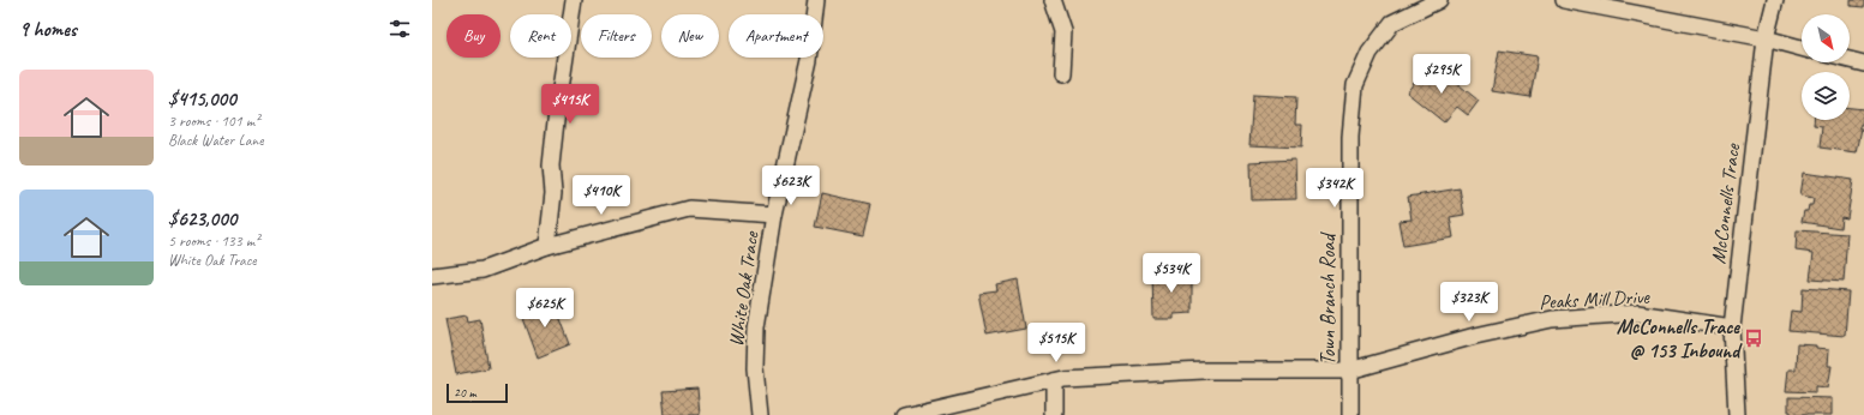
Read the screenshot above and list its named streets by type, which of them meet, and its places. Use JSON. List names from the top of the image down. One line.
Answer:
{"streets":{"street":["McConnells Trace","White Oak Trace","Peaks Mill Drive","Town Branch Road"]},"crossings":[["McConnells Trace","Peaks Mill Drive"],["Peaks Mill Drive","Town Branch Road"]],"places":{"bus stop":["McConnells Trace @ 153 Inbound"]},"scale_bar":"20 m","north":"bottom right","page":{"heading":"9 homes","chip":["Buy","Rent","Filters","New","Apartment"],"price":["$295K","$415K","$623K","$342K","$410K","$534K","$323K","$625K","$515K"],"list":[{"name":"$415,000","note":"3 rooms · 101 m² · Black Water Lane"},{"name":"$623,000","note":"5 rooms · 133 m² · White Oak Trace"}],"scale":"20 m"}}
